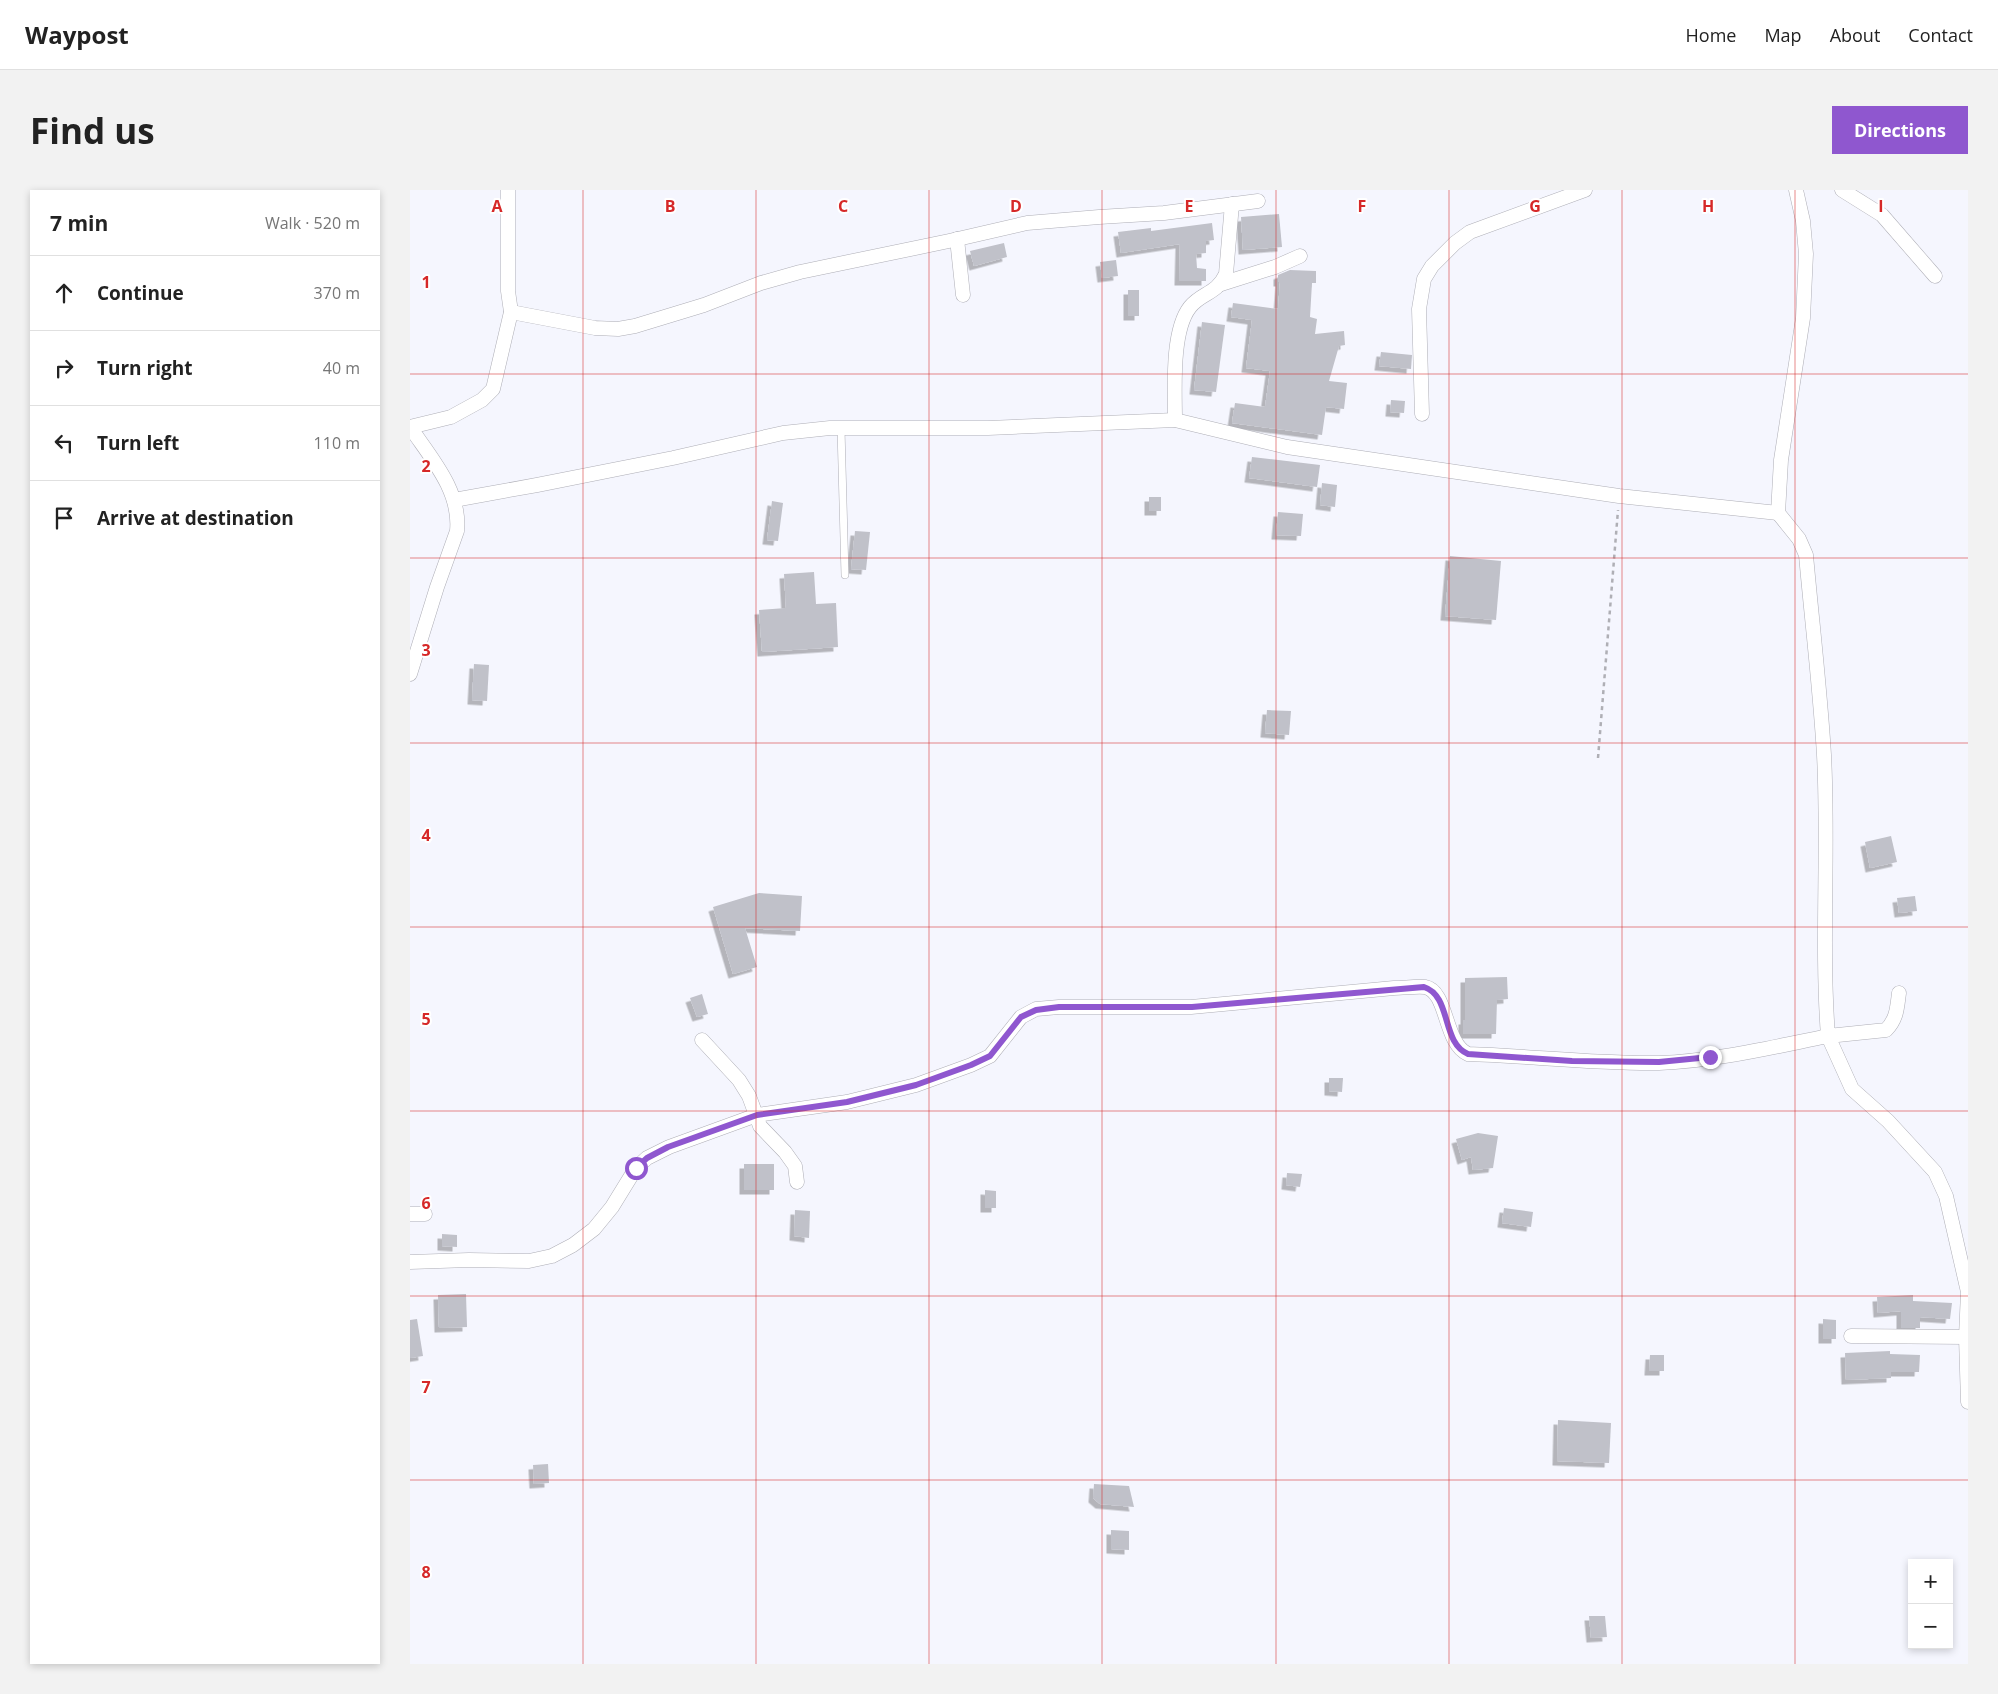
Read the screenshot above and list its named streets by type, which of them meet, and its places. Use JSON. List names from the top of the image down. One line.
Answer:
{"page":{"header":"Waypost","nav":["Home","Map","About","Contact"],"buttons":"Directions","title":"Find us","heading":["7 min","Walk · 520 m"],"list":[["Continue","370 m"],["Turn right","40 m"],["Turn left","110 m"],"Arrive at destination"],"map_buttons":["+","−"]},"grid":{"columns":["A","B","C","D","E","F","G","H","I"],"rows":["1","2","3","4","5","6","7","8"]}}
